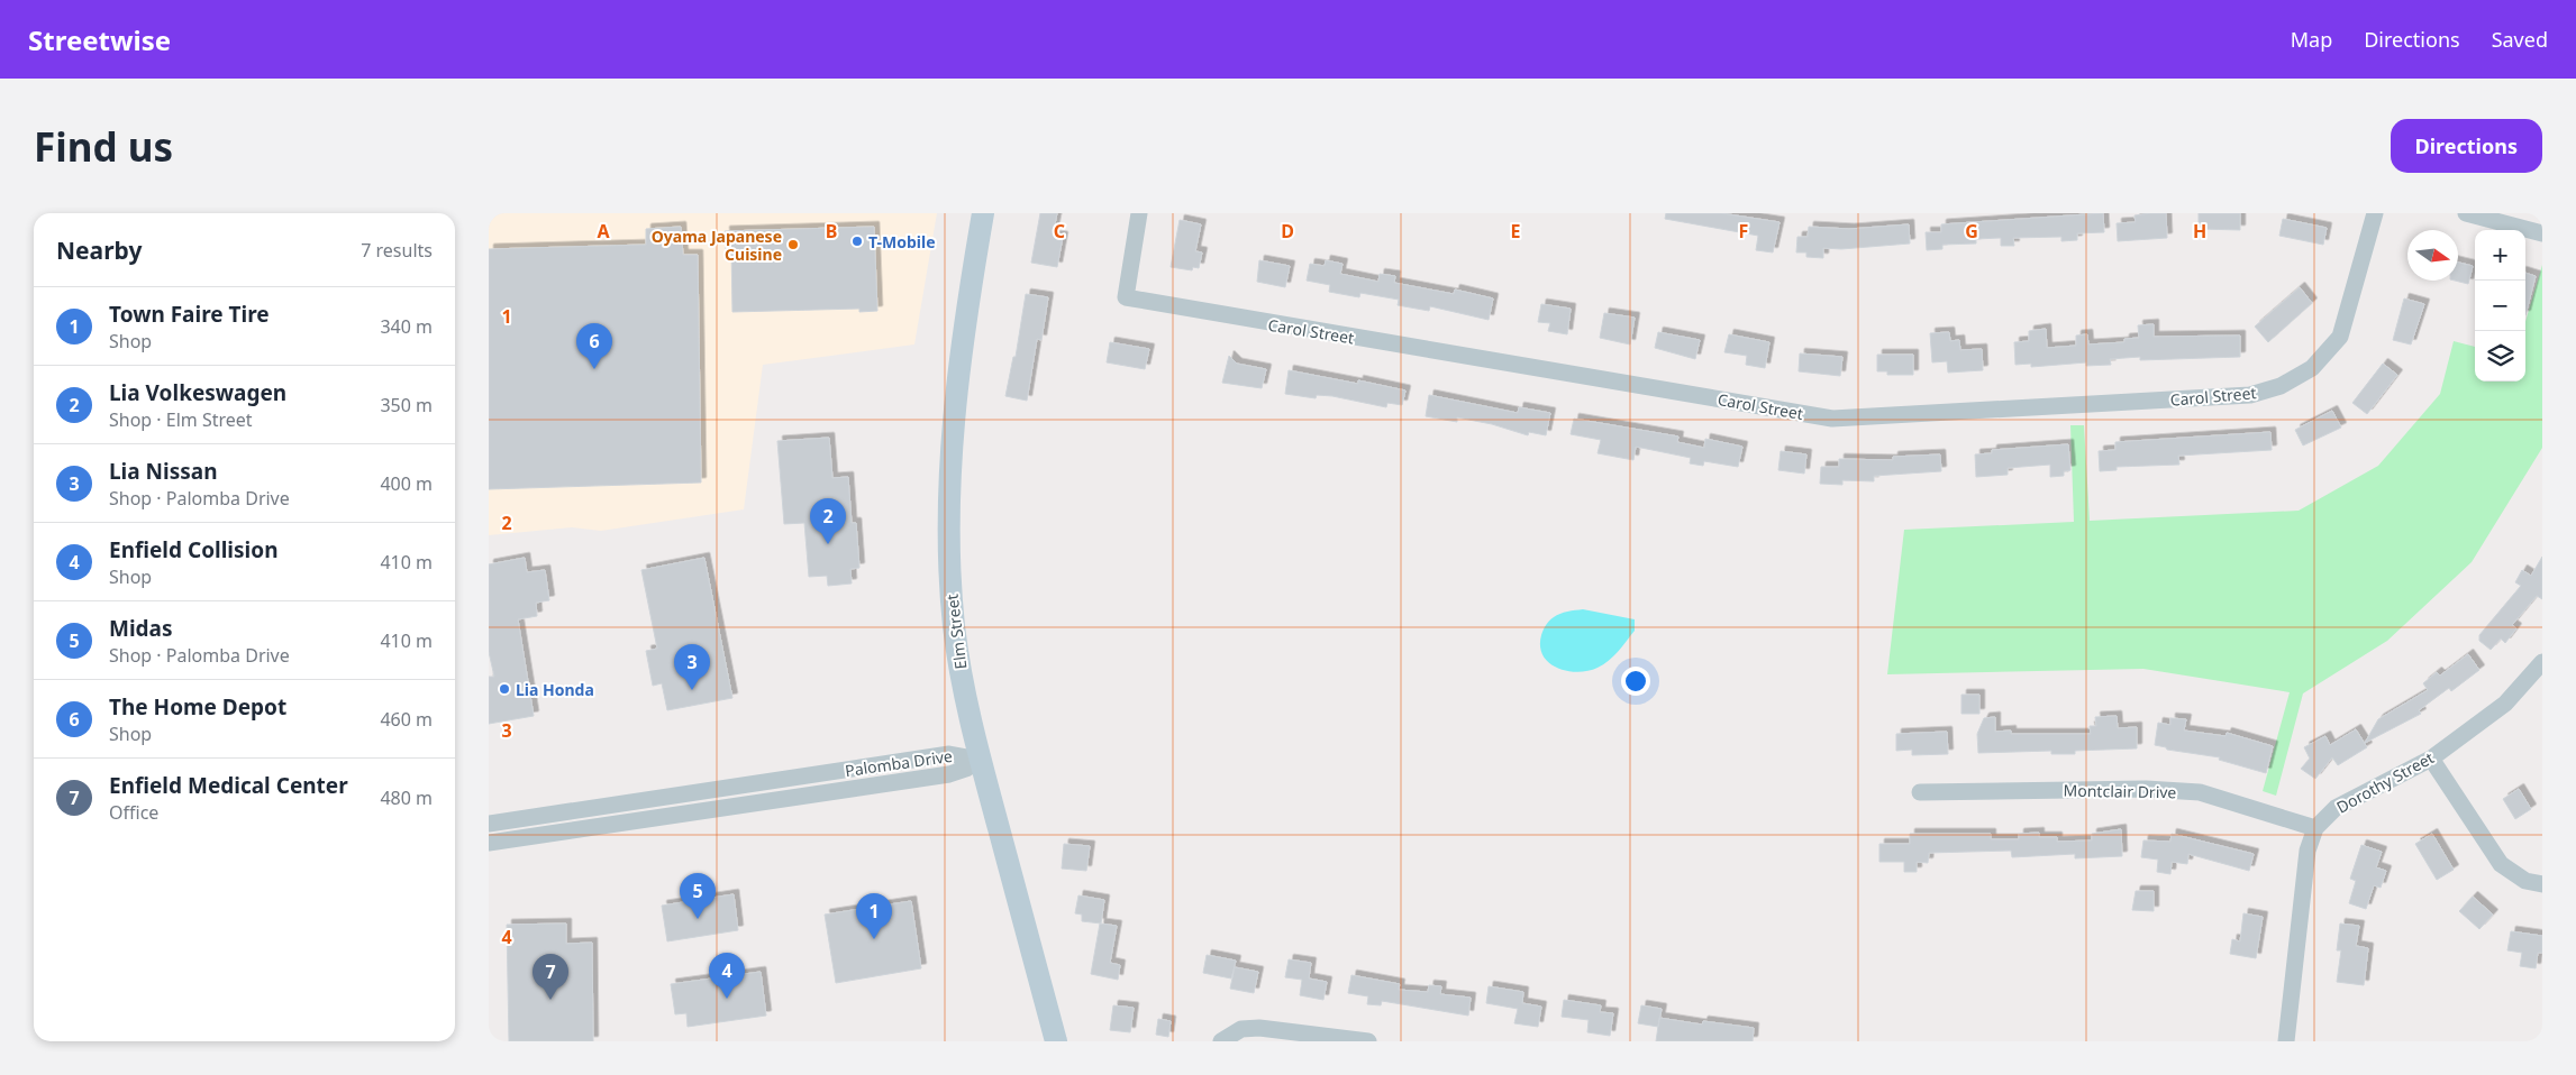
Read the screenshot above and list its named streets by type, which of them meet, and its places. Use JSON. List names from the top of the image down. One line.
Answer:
{"streets":{"main road":["Elm Street"],"street":["Carol Street","Palomba Drive","Dorothy Street","Montclair Drive"]},"crossings":[["Elm Street","Palomba Drive"],["Dorothy Street","Montclair Drive"]],"places":["T-Mobile","Oyama Japanese Cuisine","Lia Honda"],"north":"right","page":{"header":"Streetwise","nav":["Map","Directions","Saved"],"buttons":"Directions","title":"Find us","heading":["Nearby","7 results"],"map_buttons":["+","−"],"list":[{"mark":"1","name":"Town Faire Tire","note":"Shop","value":"340 m"},{"mark":"2","name":"Lia Volkeswagen","note":"Shop · Elm Street","value":"350 m"},{"mark":"3","name":"Lia Nissan","note":"Shop · Palomba Drive","value":"400 m"},{"mark":"4","name":"Enfield Collision","note":"Shop","value":"410 m"},{"mark":"5","name":"Midas","note":"Shop · Palomba Drive","value":"410 m"},{"mark":"6","name":"The Home Depot","note":"Shop","value":"460 m"},{"mark":"7","name":"Enfield Medical Center","note":"Office","value":"480 m"}],"pins":["6","2","3","5","1","4","7"]},"grid":{"columns":["A","B","C","D","E","F","G","H"],"rows":["1","2","3","4"]}}
